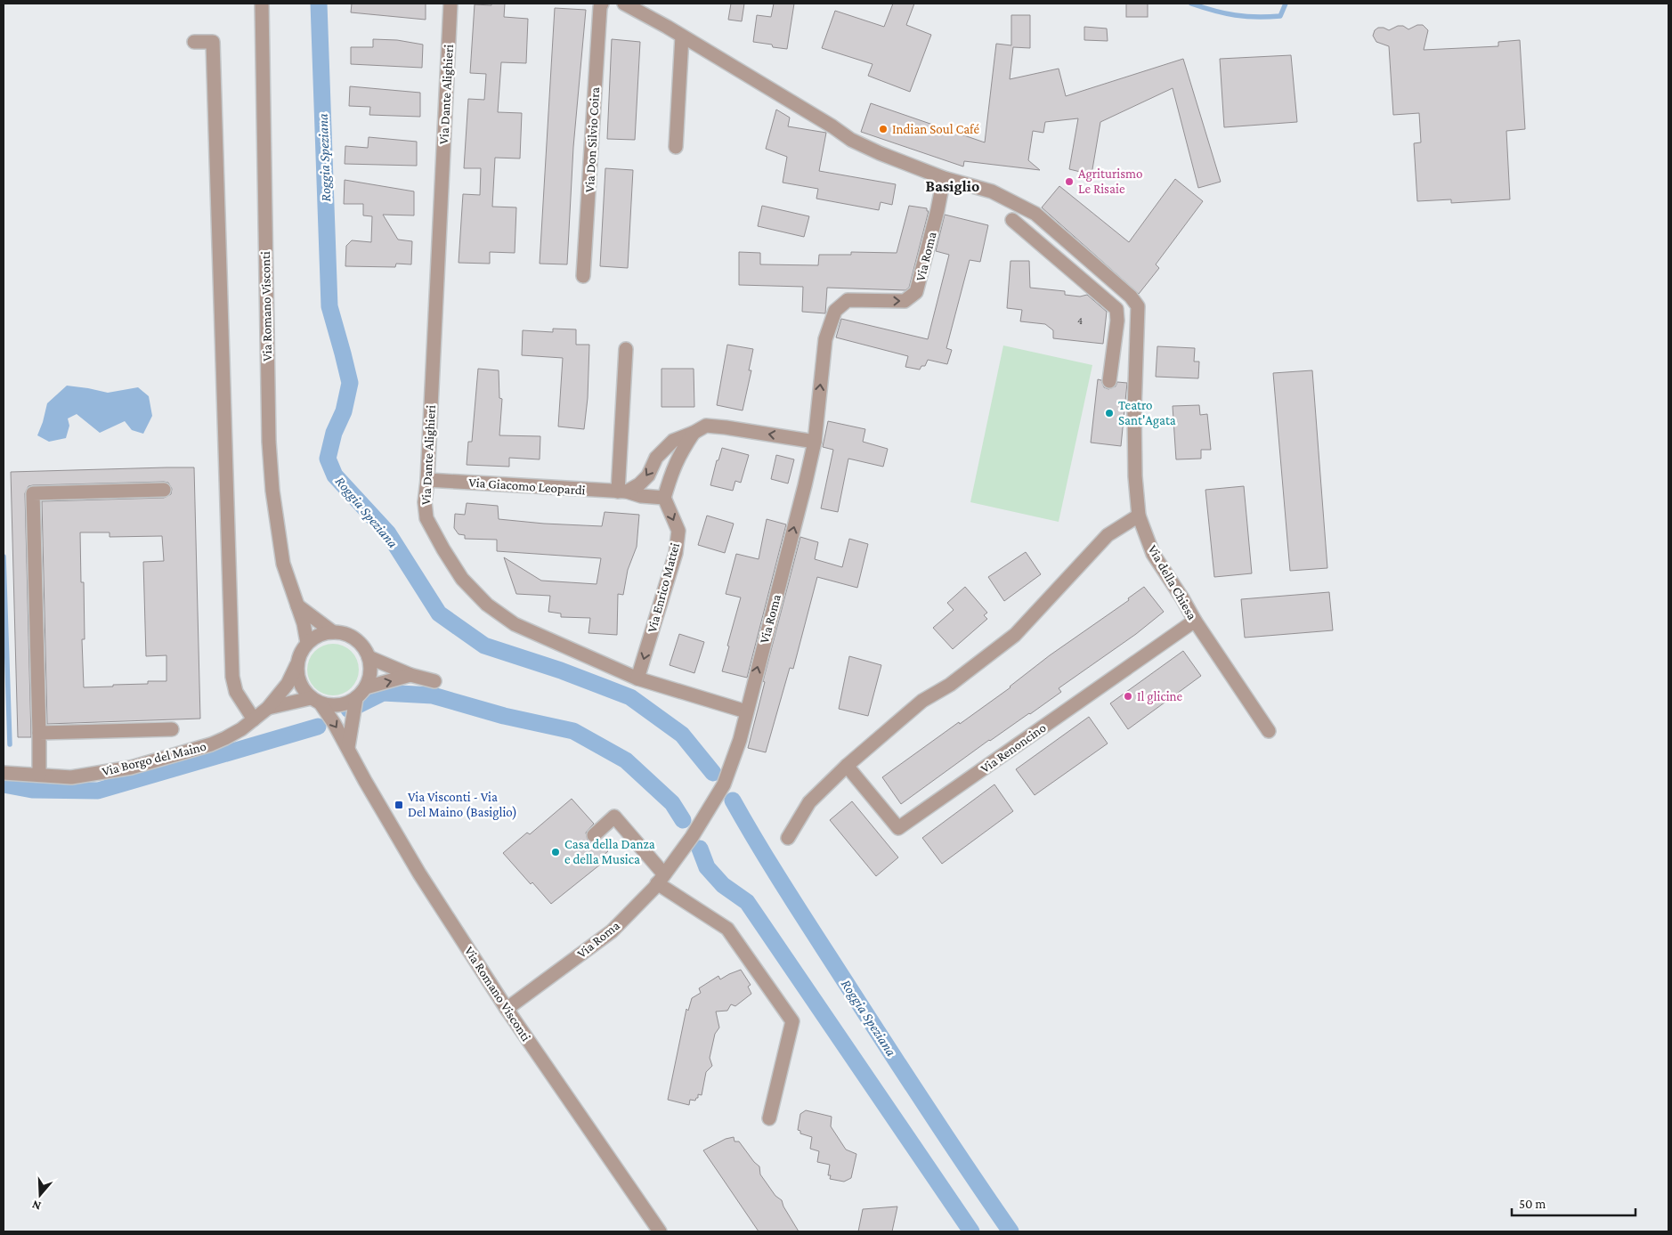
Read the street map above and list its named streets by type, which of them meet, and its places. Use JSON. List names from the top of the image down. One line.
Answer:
{"streets":{"street":["Via Dante Alighieri","Via Don Silvio Coira","Via Roma","Via Romano Visconti","Via Giacomo Leopardi","Via della Chiesa","Via Enrico Mattei","Via Renoncino","Via Borgo del Maino"]},"crossings":[["Via Dante Alighieri","Via Roma"],["Via Dante Alighieri","Via Giacomo Leopardi"],["Via Dante Alighieri","Via Enrico Mattei"],["Via Roma","Via Romano Visconti"],["Via Romano Visconti","Via Borgo del Maino"],["Via della Chiesa","Via Renoncino"]],"one_way":["Via Roma","Via Enrico Mattei"],"districts":["Basiglio"],"water":["Roggia Speziana"],"places":{"other":["Indian Soul Café","Agriturismo Le Risaie","Teatro Sant'Agata","Il glicine","Casa della Danza e della Musica"],"transit":["Via Visconti - Via Del Maino (Basiglio)"]},"house_numbers":["4"],"scale_bar":"50 m","north":"bottom"}
